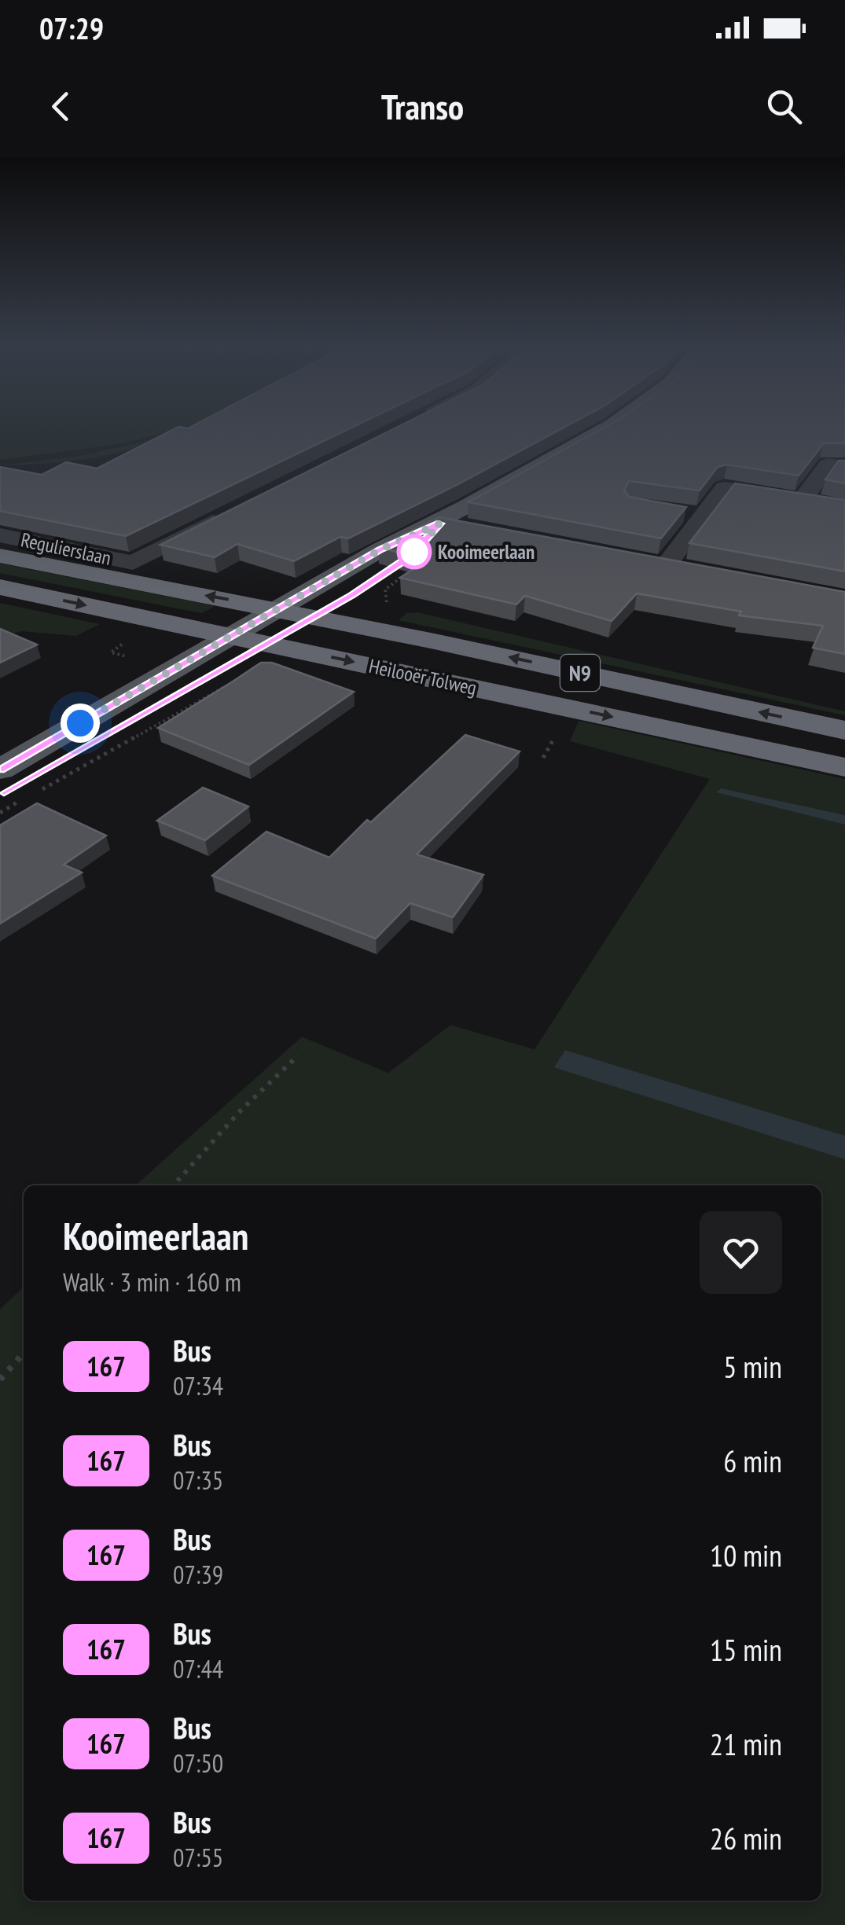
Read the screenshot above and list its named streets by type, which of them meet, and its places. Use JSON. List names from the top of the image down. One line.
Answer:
{"streets":{"highway":["N9","Heilooër Tolweg"],"street":["Regulierslaan"]},"places":["Kooimeerlaan"],"lines":["bus line 167"],"page":{"status":"07:29","header":"Transo","heading":["Kooimeerlaan","Walk · 3 min · 160 m"],"list":[{"mark":"167","name":"Bus","note":"07:34","value":"5 min"},{"mark":"167","name":"Bus","note":"07:35","value":"6 min"},{"mark":"167","name":"Bus","note":"07:39","value":"10 min"},{"mark":"167","name":"Bus","note":"07:44","value":"15 min"},{"mark":"167","name":"Bus","note":"07:50","value":"21 min"},{"mark":"167","name":"Bus","note":"07:55","value":"26 min"}]}}
